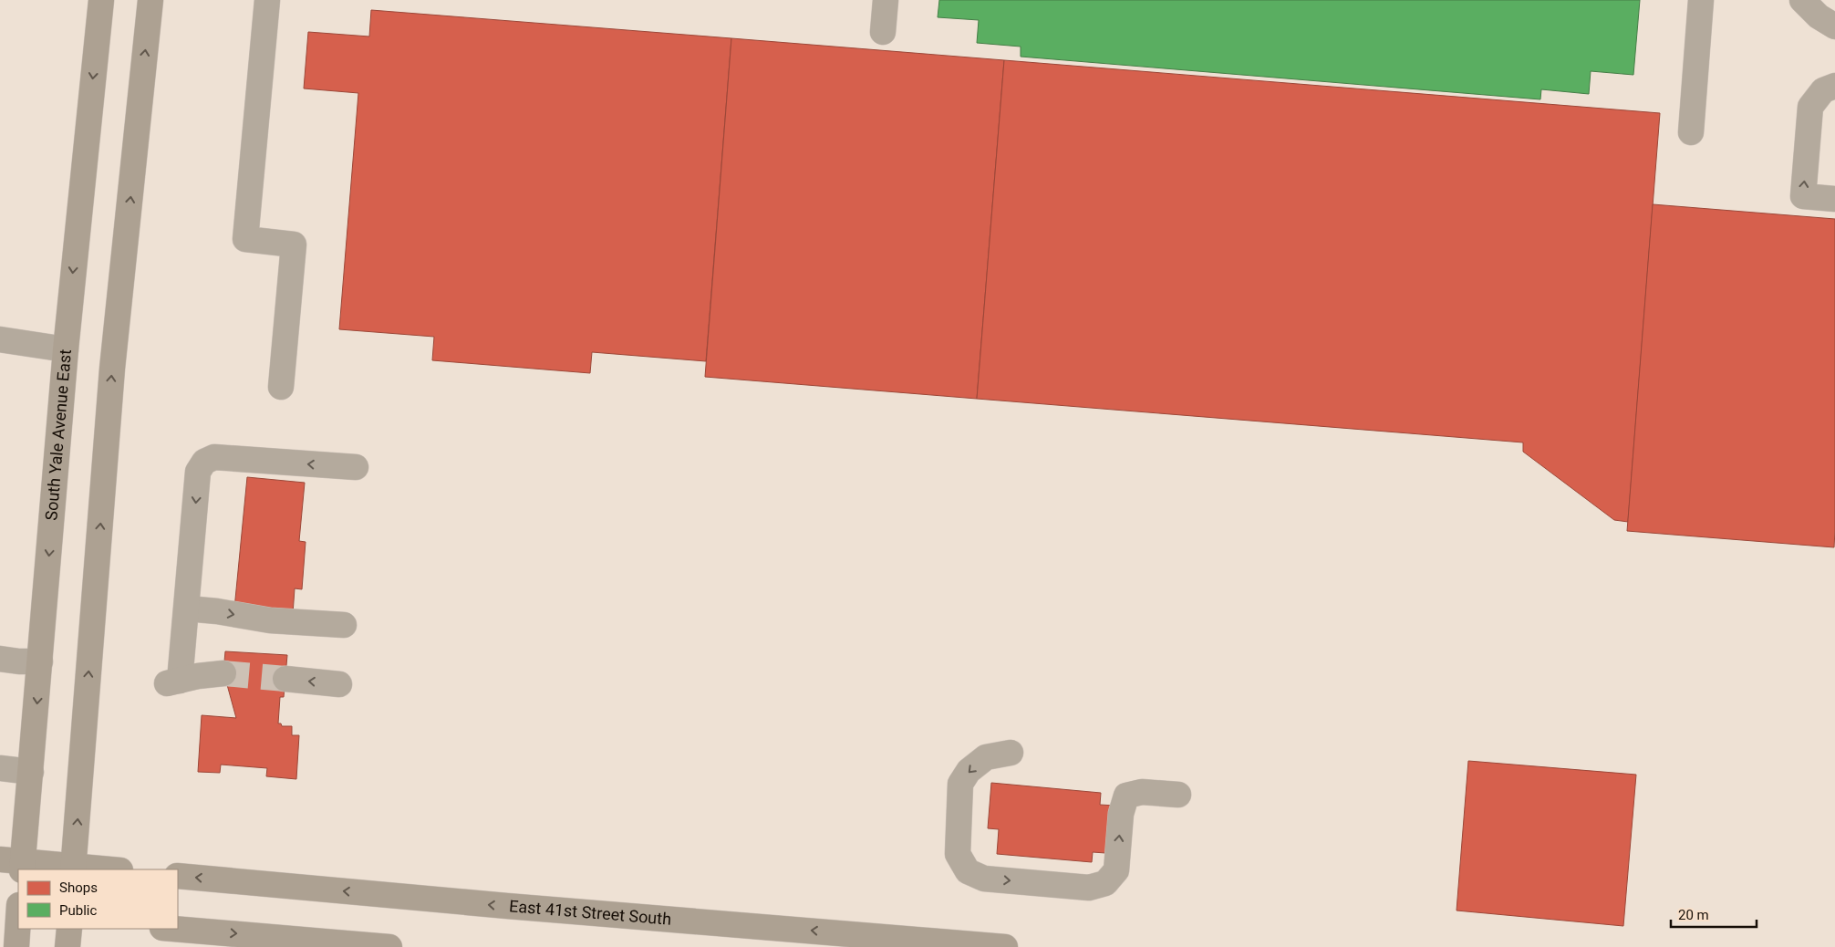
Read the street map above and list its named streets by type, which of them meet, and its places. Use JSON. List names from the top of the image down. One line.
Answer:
{"streets":{"main road":["South Yale Avenue East","East 41st Street South"]},"legend":["Shops","Public"],"scale_bar":"20 m"}
